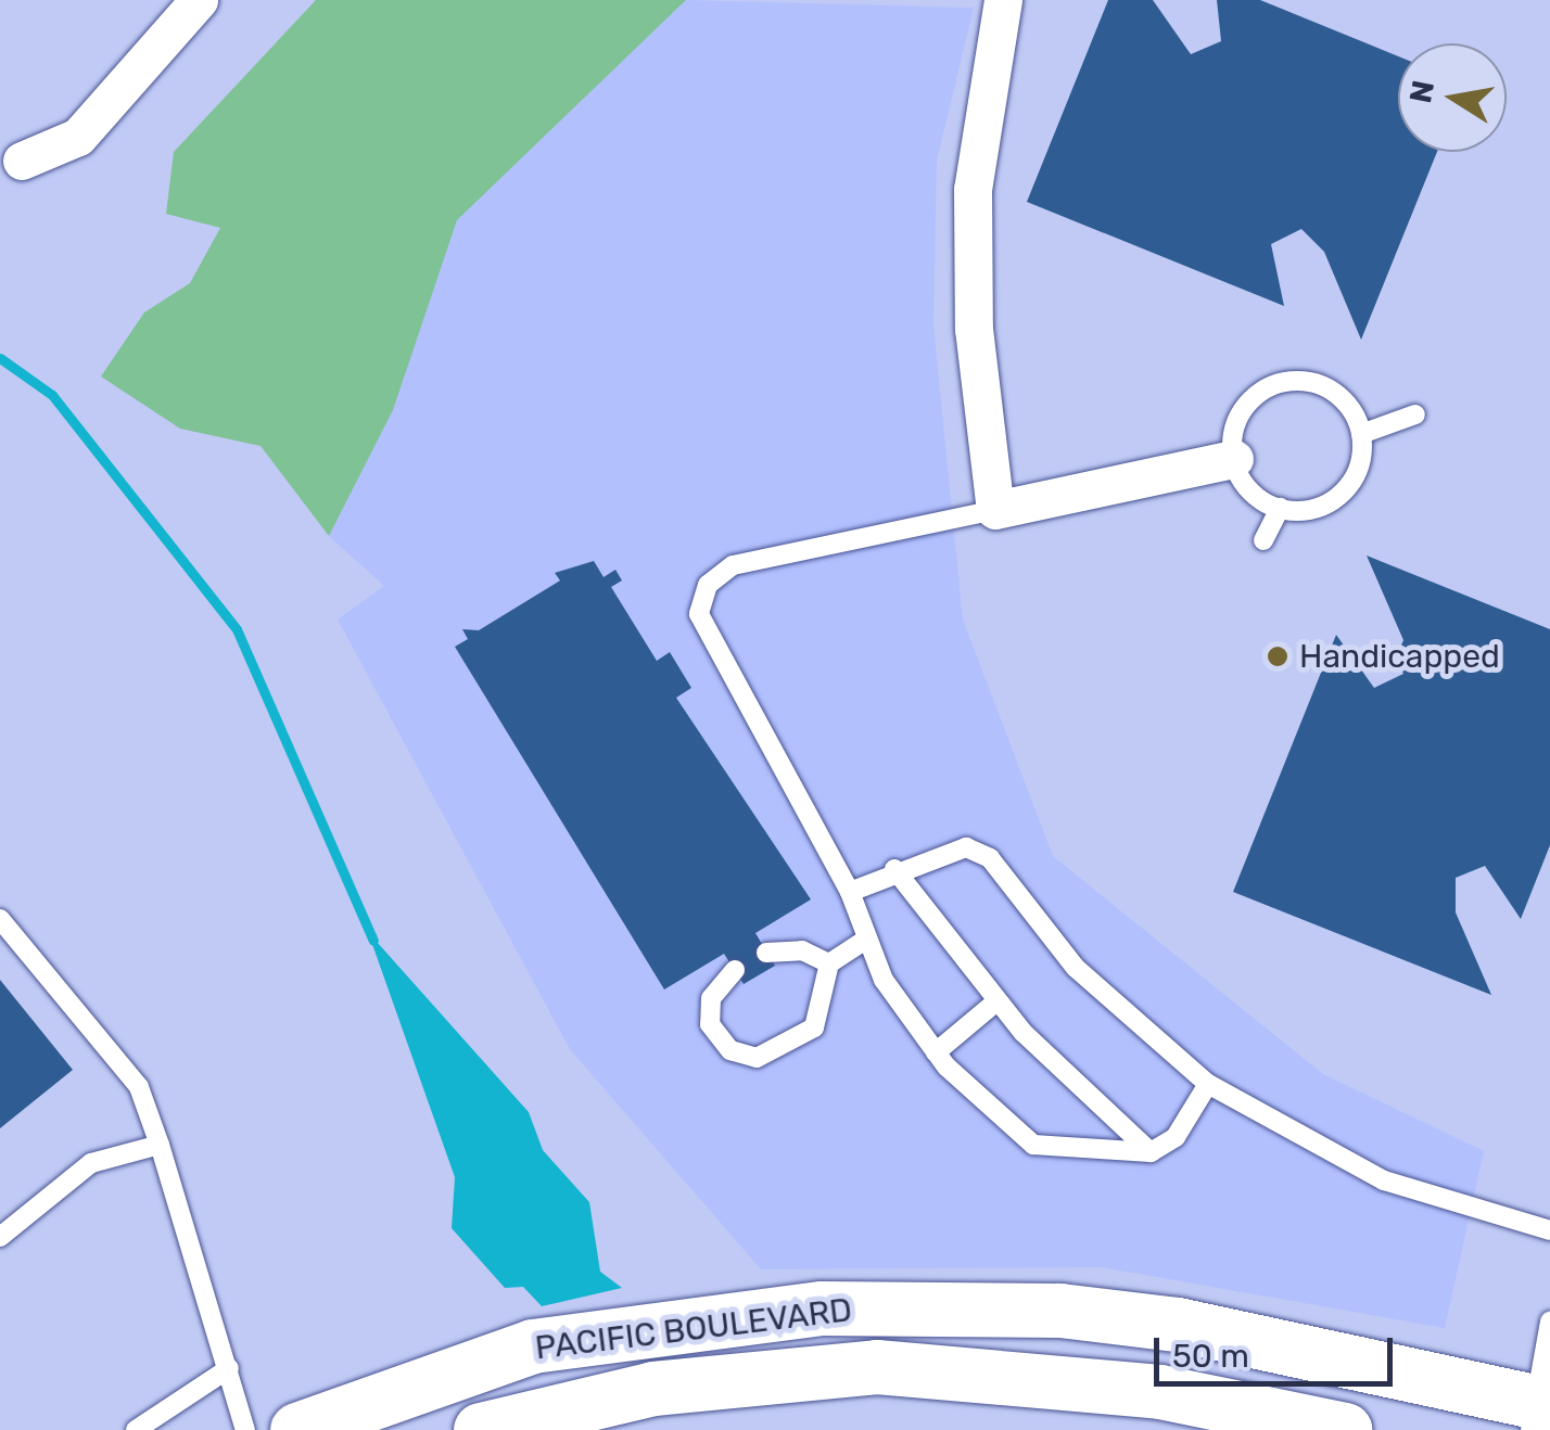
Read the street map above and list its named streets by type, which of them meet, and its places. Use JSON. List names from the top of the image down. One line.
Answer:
{"streets":{"main road":["PACIFIC BOULEVARD"]},"places":["Handicapped"],"scale_bar":"50 m","north":"left"}
